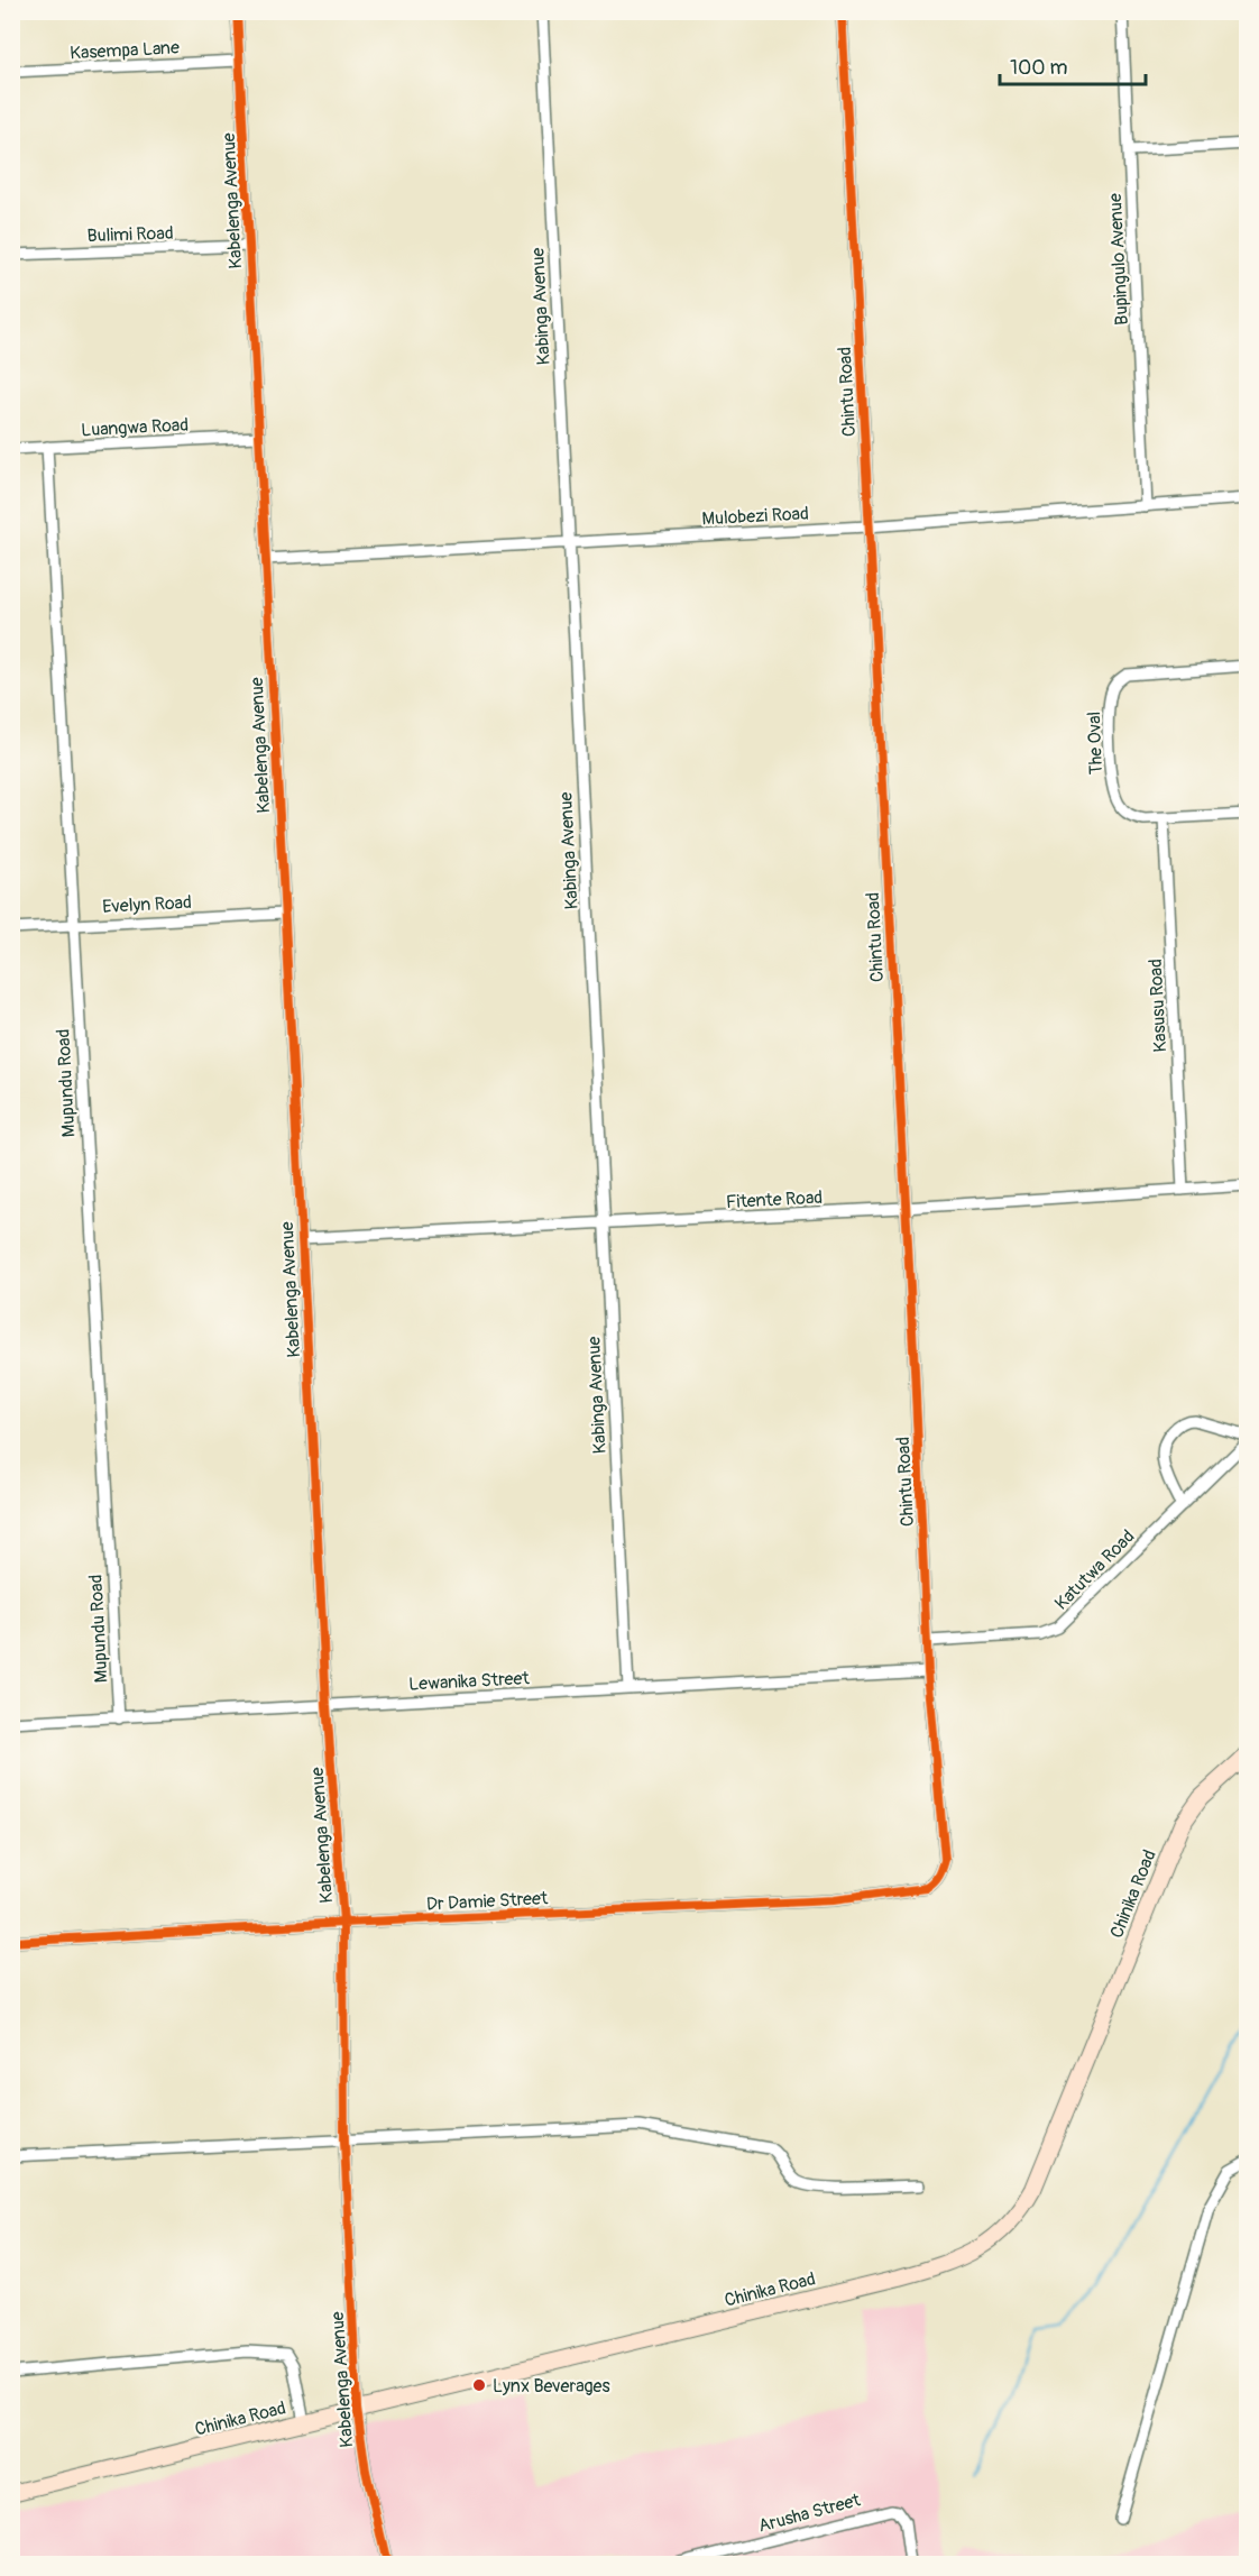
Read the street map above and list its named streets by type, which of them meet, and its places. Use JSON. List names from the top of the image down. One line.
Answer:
{"streets":{"main road":["Chinika Road"],"street":["Kasempa Lane","Kabelenga Avenue","Bulimi Road","Bupingulo Avenue","Kabinga Avenue","Chintu Road","Luangwa Road","Mulobezi Road","The Oval","Evelyn Road","Kasusu Road","Mupundu Road","Fitente Road","Katutwa Road","Lewanika Street","Dr Damie Street","Arusha Street"]},"crossings":[["Kasempa Lane","Kabelenga Avenue"],["Kabelenga Avenue","Bulimi Road"],["Kabelenga Avenue","Luangwa Road"],["Kabelenga Avenue","Mulobezi Road"],["Kabelenga Avenue","Evelyn Road"],["Kabelenga Avenue","Fitente Road"],["Kabelenga Avenue","Lewanika Street"],["Kabelenga Avenue","Chinika Road"],["Kabelenga Avenue","Dr Damie Street"],["Bupingulo Avenue","Mulobezi Road"],["Kabinga Avenue","Mulobezi Road"],["Kabinga Avenue","Fitente Road"],["Kabinga Avenue","Lewanika Street"],["Chintu Road","Mulobezi Road"],["Chintu Road","Fitente Road"],["Chintu Road","Katutwa Road"],["Chintu Road","Lewanika Street"],["Chintu Road","Dr Damie Street"],["Luangwa Road","Mupundu Road"],["The Oval","Kasusu Road"],["Evelyn Road","Mupundu Road"],["Kasusu Road","Fitente Road"],["Mupundu Road","Lewanika Street"]],"places":["Lynx Beverages"],"scale_bar":"100 m"}
